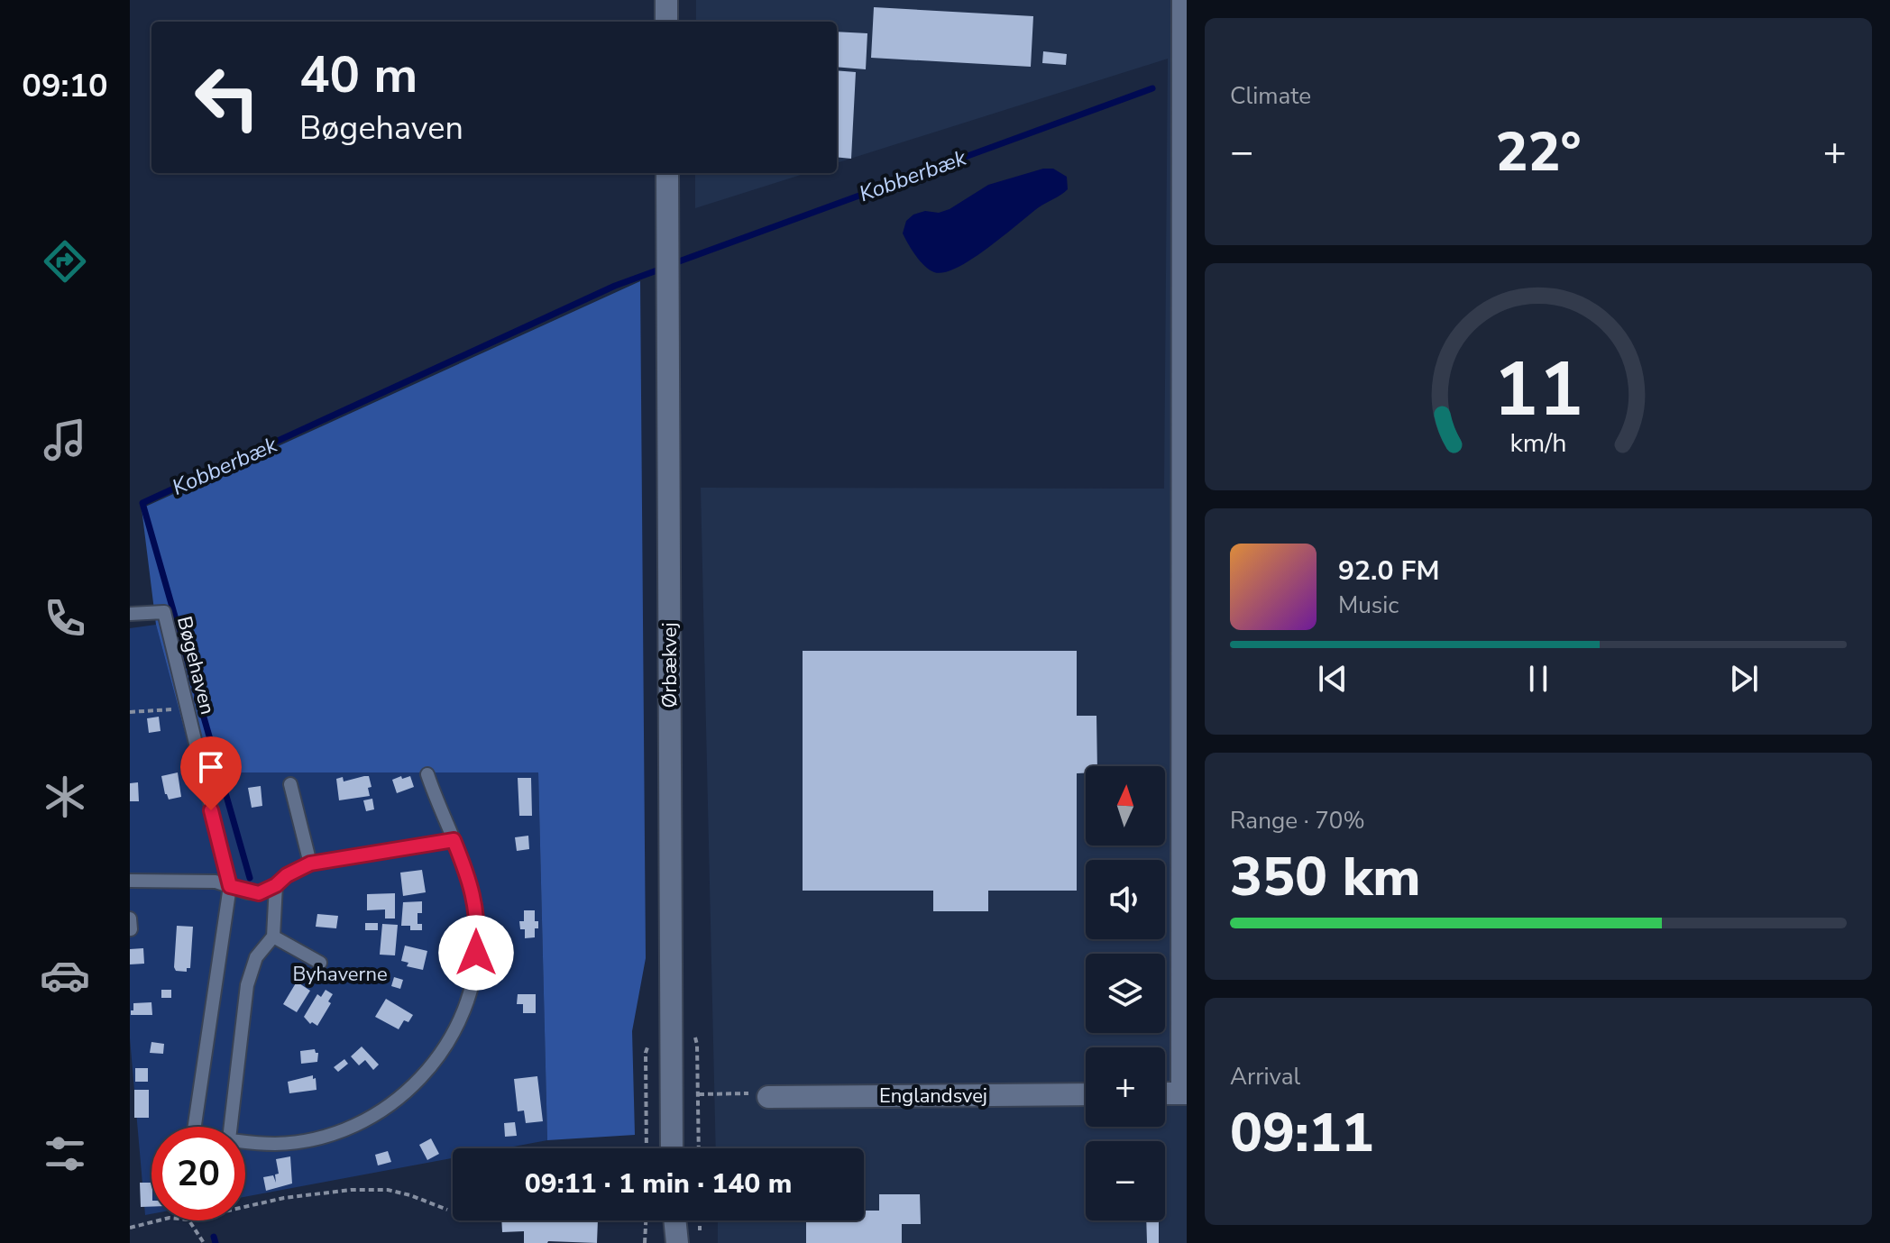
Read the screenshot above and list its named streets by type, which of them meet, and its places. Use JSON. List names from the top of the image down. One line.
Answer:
{"streets":{"street":["Ørbækvej","Englandsvej"],"lane":["Bøgehaven"]},"water":["Kobberbæk"],"parks":["Byhaverne"],"north":"top","page":{"tabs":"09:10","tile":["Climate",["Range · 70%","350 km"],["Arrival","09:11"]],"turn":["40 m","Bøgehaven"],"heat":["−","22°","+"],"song":["92.0 FM","Music"],"map_buttons":["+","−"],"limit":"20","trip":"09:11 · 1 min · 140 m","gauge":["11","km/h"]}}
